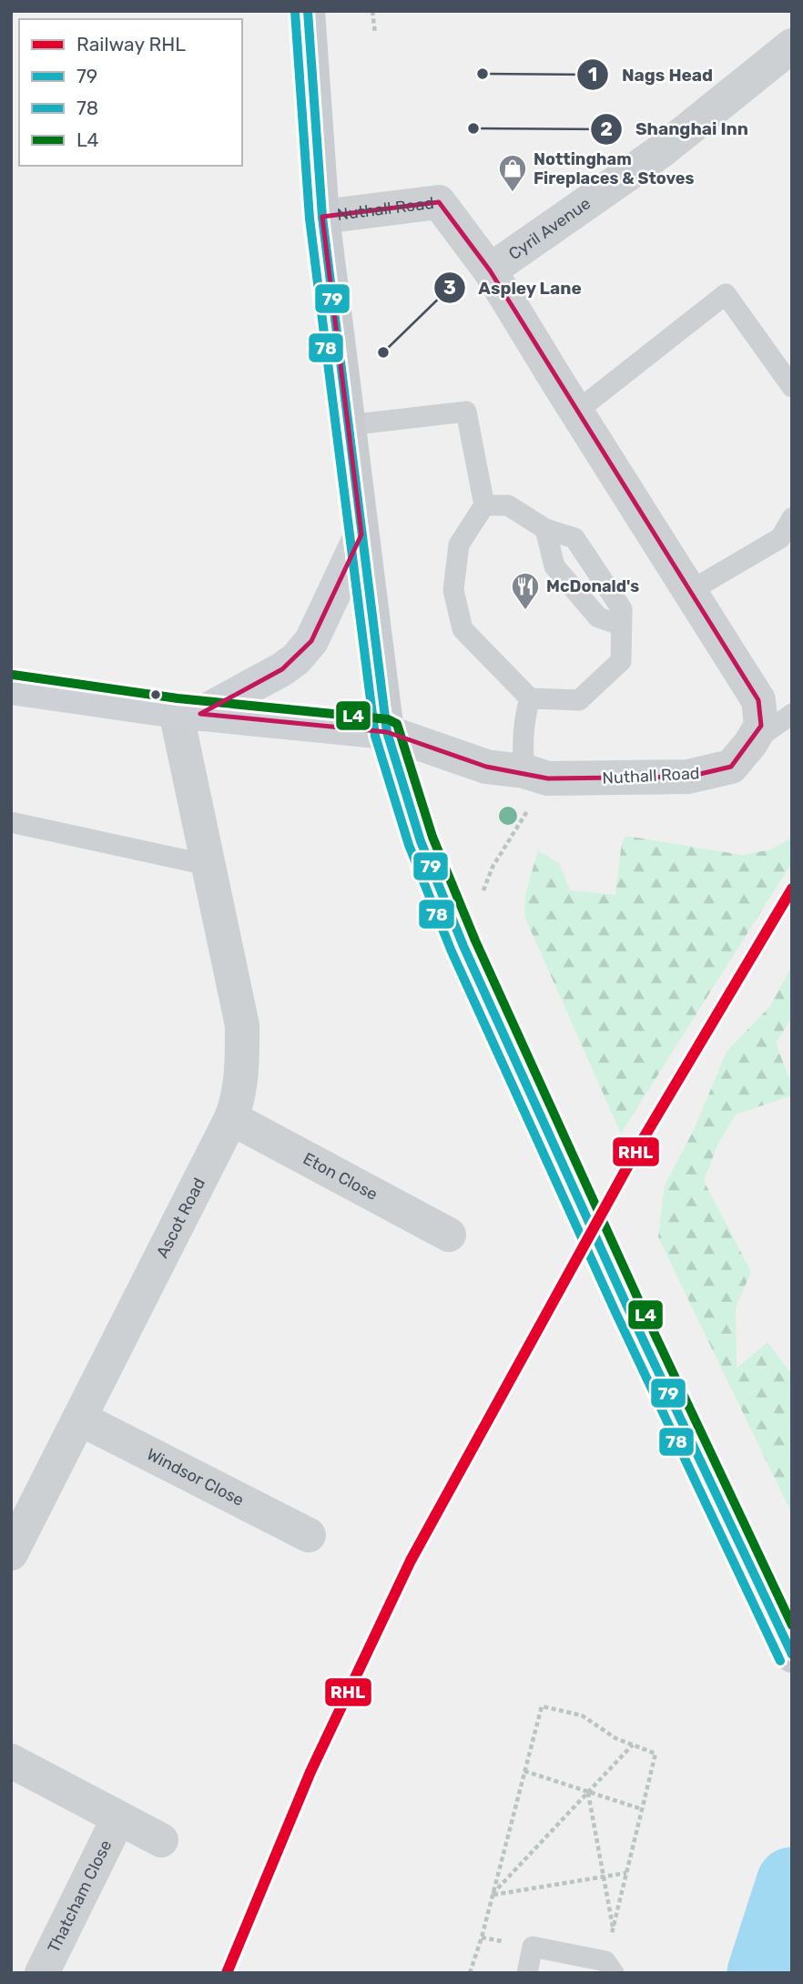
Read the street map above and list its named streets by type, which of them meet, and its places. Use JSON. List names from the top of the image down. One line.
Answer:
{"streets":{"main road":["Nuthall Road"],"street":["Cyril Avenue","Eton Close","Ascot Road","Windsor Close","Thatcham Close"]},"crossings":[["Nuthall Road","Cyril Avenue"],["Eton Close","Ascot Road"],["Ascot Road","Windsor Close"]],"places":{"other":["Nags Head","Shanghai Inn","Aspley Lane"],"shop":["Nottingham Fireplaces & Stoves"],"restaurant":["McDonald's"]},"lines":["transit line 79","transit line 78","transit line L4","rail line RHL"],"legend":["Railway RHL","79","78","L4"]}
